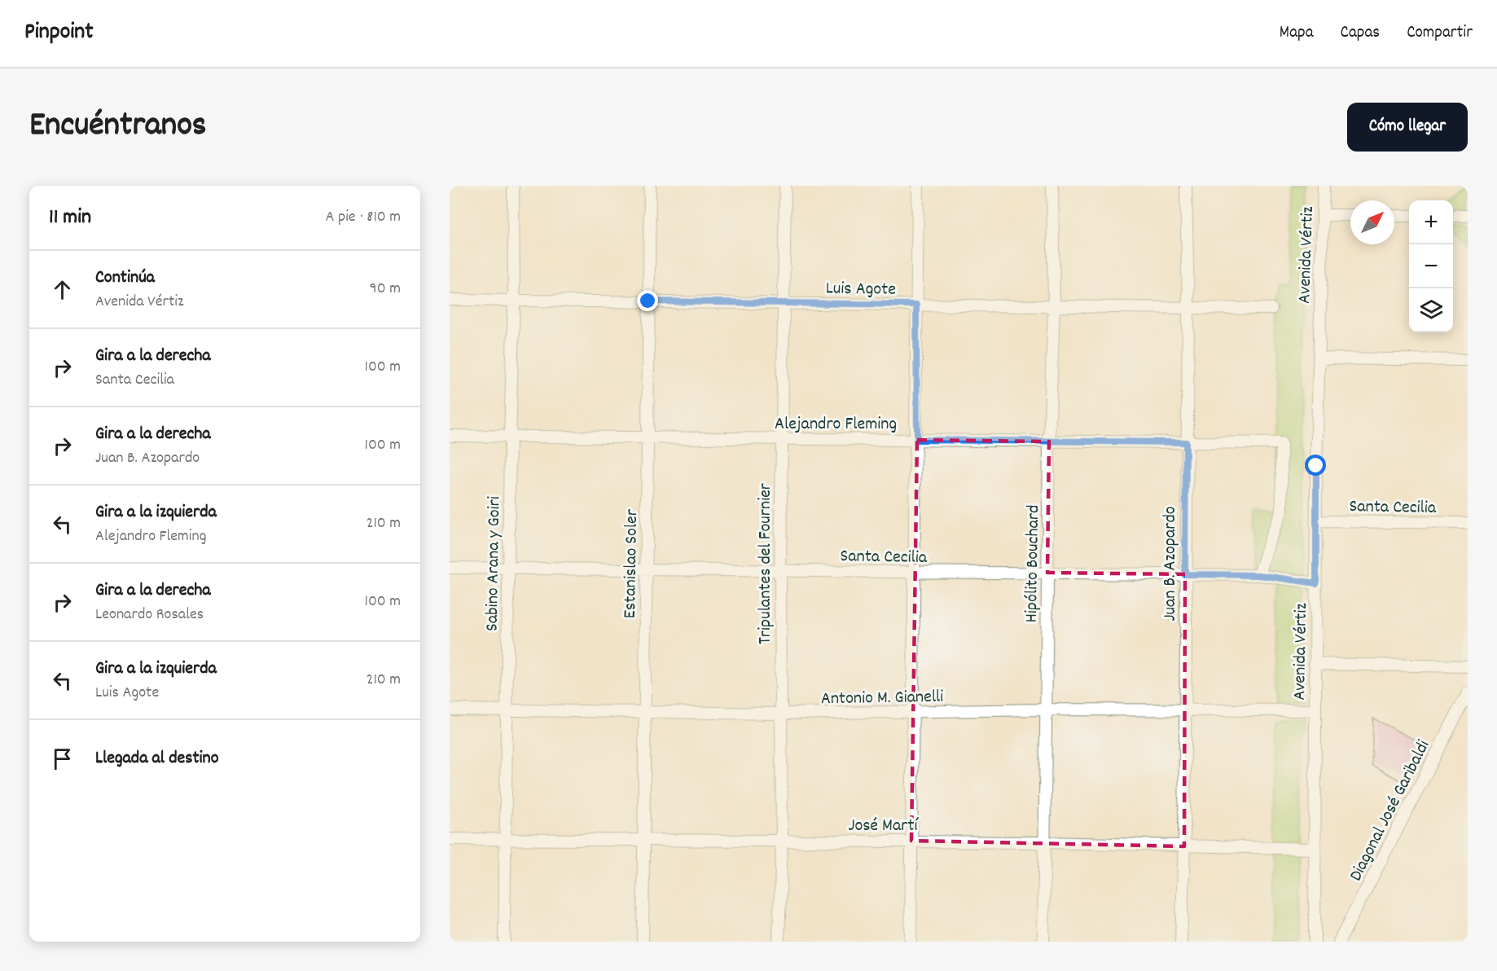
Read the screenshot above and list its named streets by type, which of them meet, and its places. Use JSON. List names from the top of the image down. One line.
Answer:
{"streets":{"street":["Avenida Vértiz","Luis Agote","Alejandro Fleming","Santa Cecilia","Sabino Arana y Goiri","Estanislao Soler","Tripulantes del Fournier","Hipólito Bouchard","Juan B. Azopardo","Antonio M. Gianelli","Diagonal José Garibaldi","José Martí"]},"crossings":[["Avenida Vértiz","Santa Cecilia"],["Avenida Vértiz","Antonio M. Gianelli"],["Avenida Vértiz","José Martí"],["Luis Agote","Sabino Arana y Goiri"],["Luis Agote","Estanislao Soler"],["Luis Agote","Tripulantes del Fournier"],["Luis Agote","Hipólito Bouchard"],["Luis Agote","Juan B. Azopardo"],["Alejandro Fleming","Santa Cecilia"],["Alejandro Fleming","Sabino Arana y Goiri"],["Alejandro Fleming","Estanislao Soler"],["Alejandro Fleming","Tripulantes del Fournier"],["Alejandro Fleming","Hipólito Bouchard"],["Alejandro Fleming","Juan B. Azopardo"],["Santa Cecilia","Sabino Arana y Goiri"],["Santa Cecilia","Estanislao Soler"],["Santa Cecilia","Tripulantes del Fournier"],["Santa Cecilia","Hipólito Bouchard"],["Santa Cecilia","Juan B. Azopardo"],["Sabino Arana y Goiri","Antonio M. Gianelli"],["Sabino Arana y Goiri","José Martí"],["Estanislao Soler","Antonio M. Gianelli"],["Estanislao Soler","José Martí"],["Tripulantes del Fournier","Antonio M. Gianelli"],["Tripulantes del Fournier","José Martí"],["Hipólito Bouchard","Antonio M. Gianelli"],["Hipólito Bouchard","José Martí"],["Juan B. Azopardo","Antonio M. Gianelli"],["Juan B. Azopardo","José Martí"]],"north":"top right","page":{"header":"Pinpoint","nav":["Mapa","Capas","Compartir"],"title":"Encuéntranos","buttons":"Cómo llegar","heading":["11 min","A pie · 810 m"],"map_buttons":["+","−"],"list":[["Continúa","Avenida Vértiz","90 m"],["Gira a la derecha","Santa Cecilia","100 m"],["Gira a la derecha","Juan B. Azopardo","100 m"],["Gira a la izquierda","Alejandro Fleming","210 m"],["Gira a la derecha","Leonardo Rosales","100 m"],["Gira a la izquierda","Luis Agote","210 m"],"Llegada al destino"]}}
